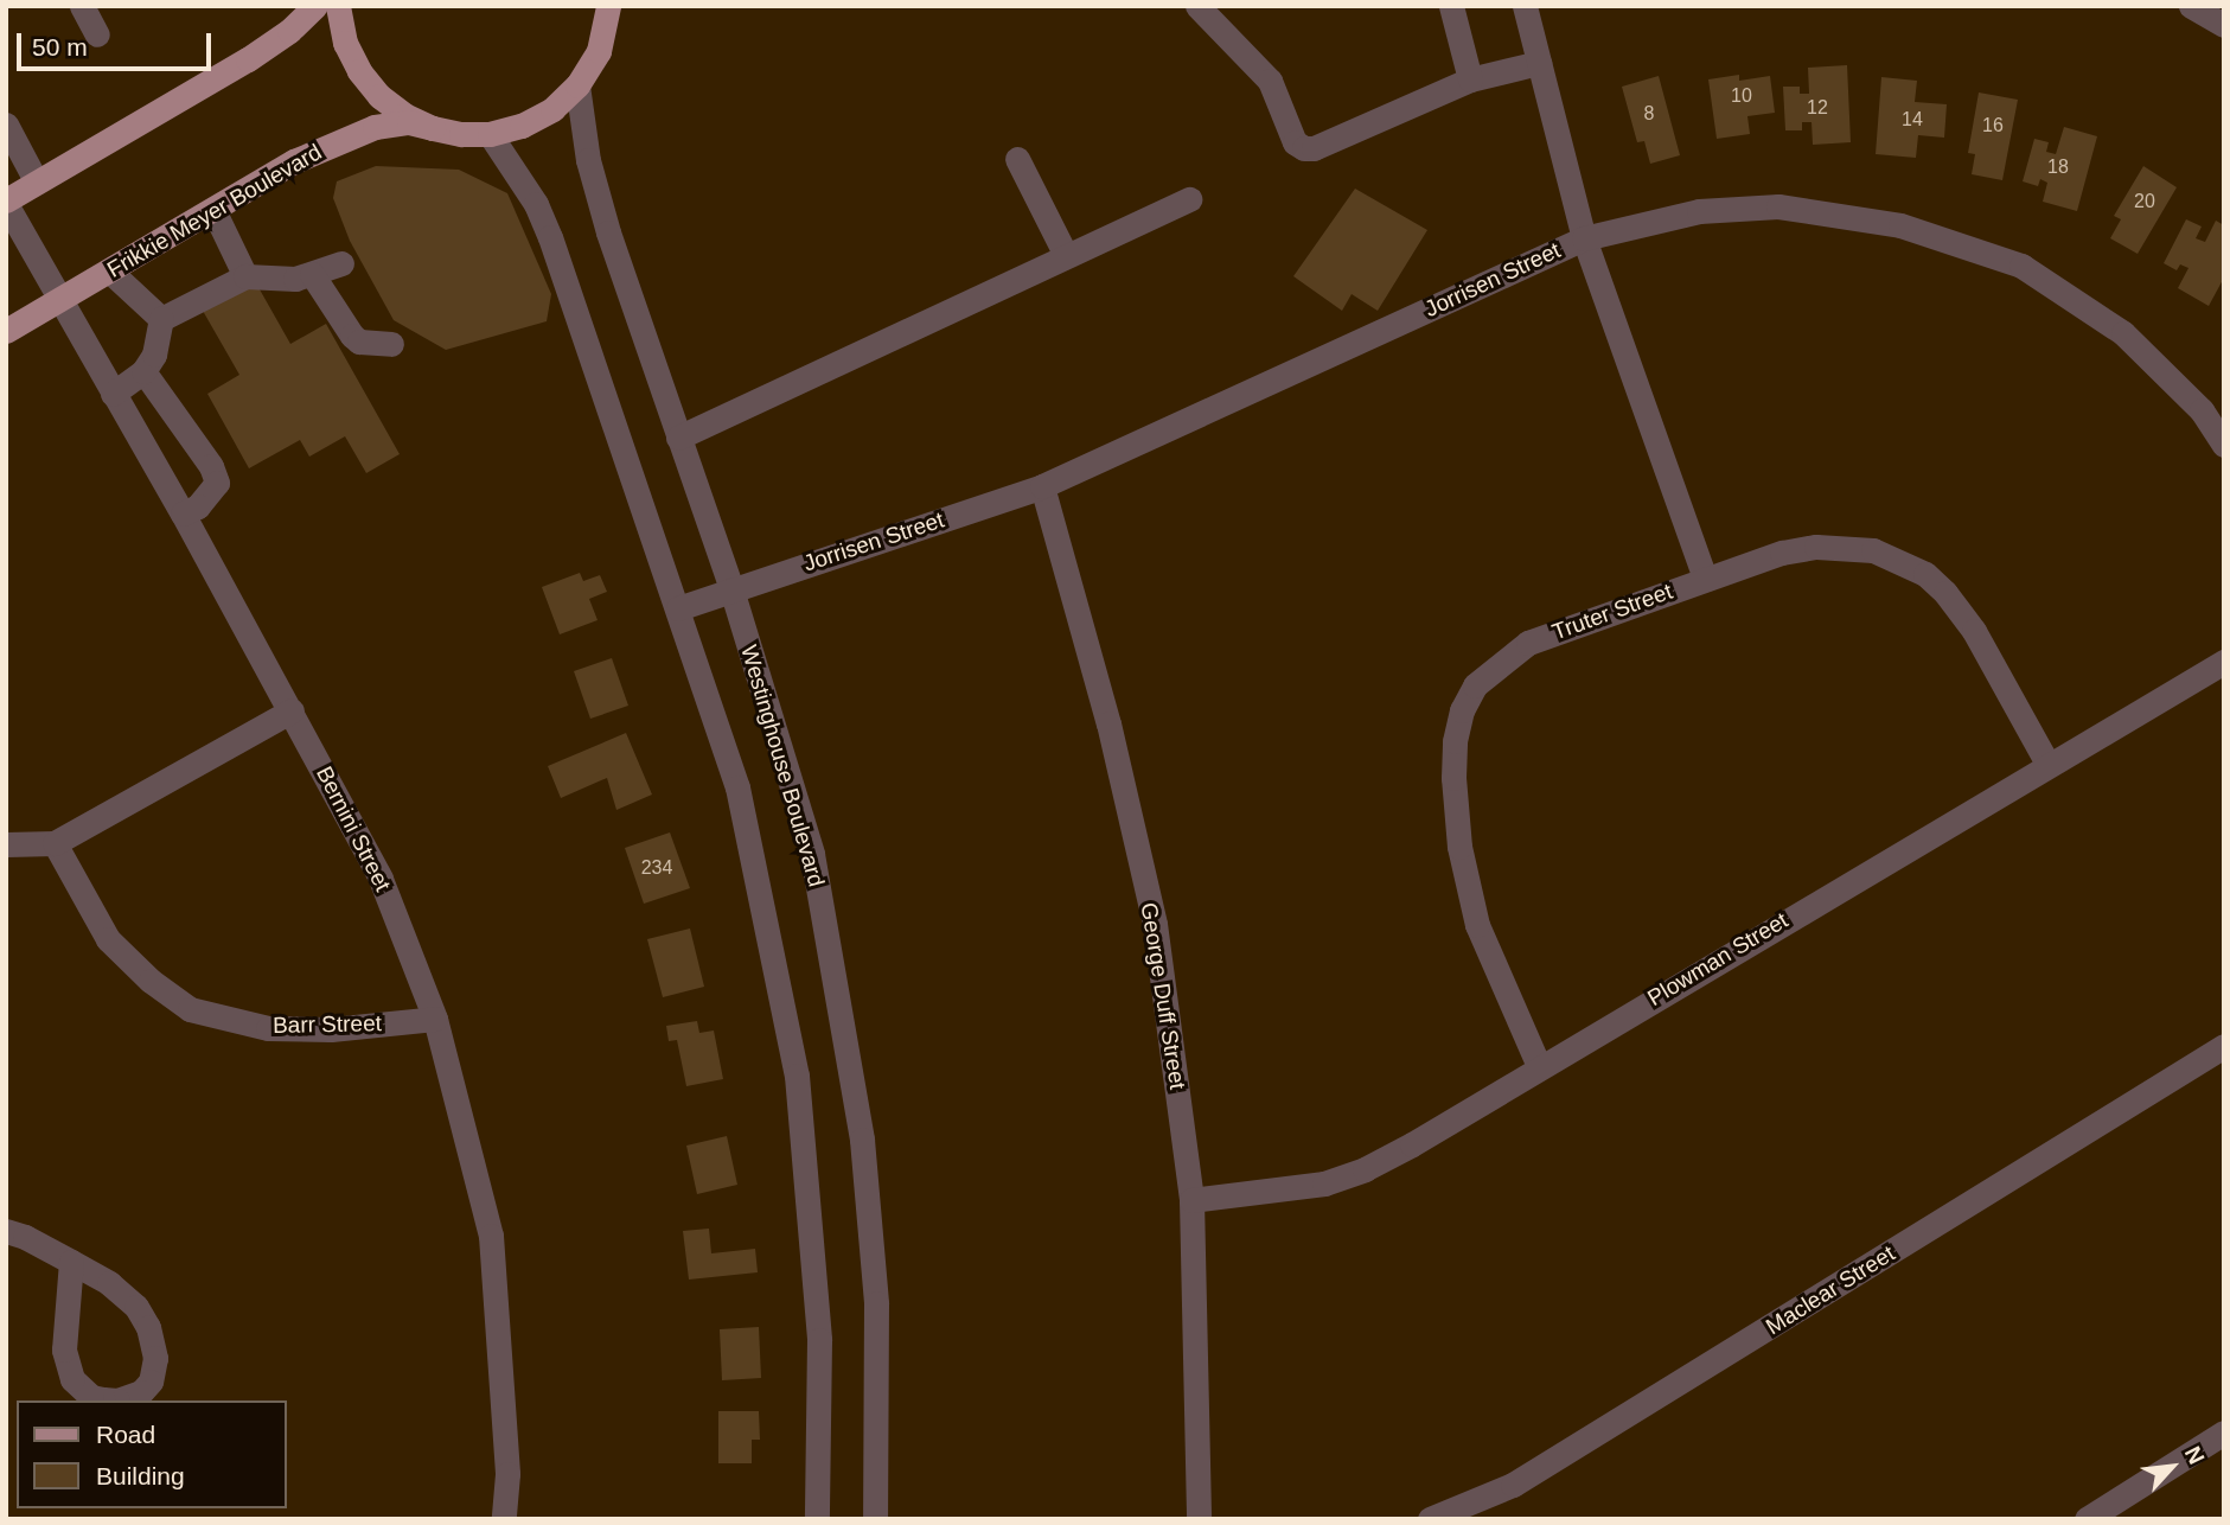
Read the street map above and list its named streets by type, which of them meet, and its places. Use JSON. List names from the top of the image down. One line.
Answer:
{"streets":{"main road":["Frikkie Meyer Boulevard"],"street":["Jorrisen Street","Truter Street","Westinghouse Boulevard","Bernini Street","Plowman Street","George Duff Street","Barr Street","Maclear Street"]},"crossings":[["Frikkie Meyer Boulevard","Bernini Street"],["Jorrisen Street","Westinghouse Boulevard"],["Jorrisen Street","George Duff Street"],["Truter Street","Plowman Street"],["Bernini Street","Barr Street"],["Plowman Street","George Duff Street"]],"house_numbers":["10","12","8","14","16","18","20","234"],"legend":["Road","Building"],"scale_bar":"50 m","north":"top right"}
